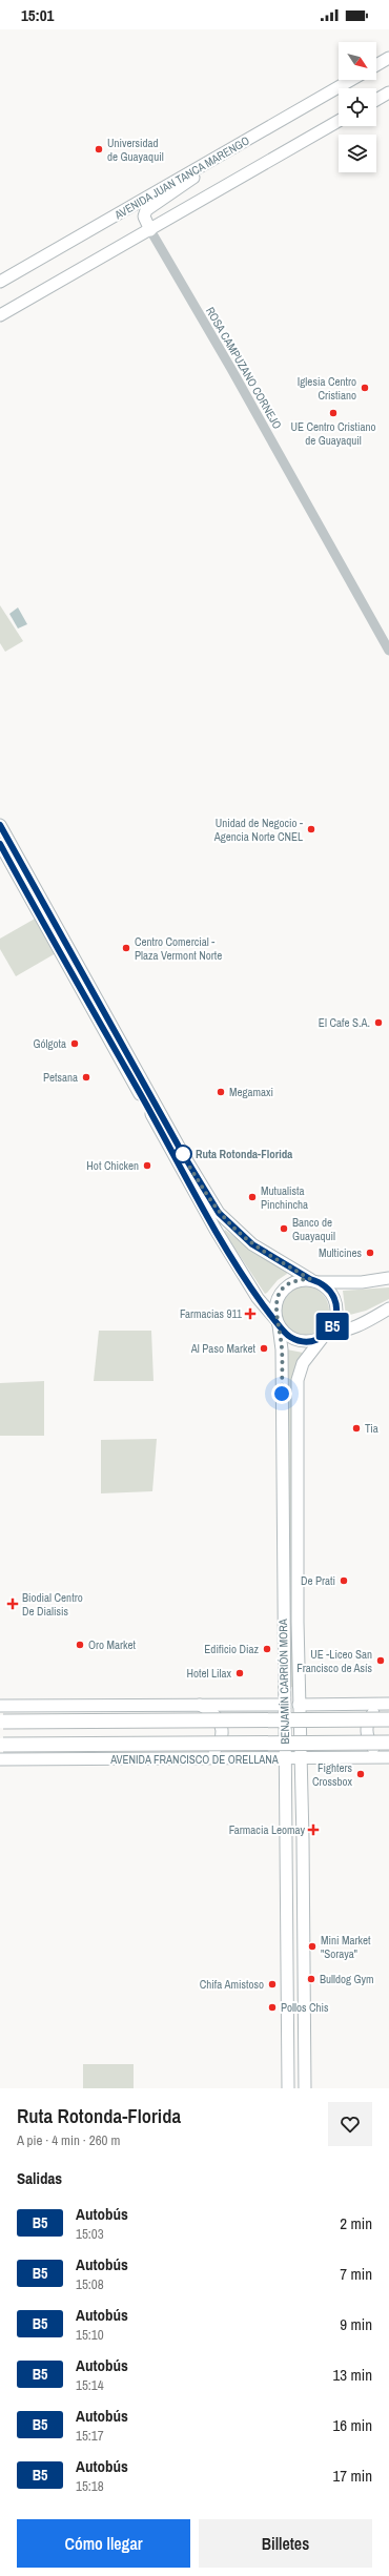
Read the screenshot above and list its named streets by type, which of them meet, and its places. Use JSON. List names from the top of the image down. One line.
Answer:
{"streets":{"highway":["AVENIDA FRANCISCO DE ORELLANA"],"main road":["AVENIDA JUAN TANCA MARENGO","BENJAMÍN CARRIÓN MORA"],"street":["ROSA CAMPUZANO CORNEJO"]},"crossings":[["BENJAMÍN CARRIÓN MORA","AVENIDA FRANCISCO DE ORELLANA"]],"places":{"other":["Universidad de Guayaquil","Iglesia Centro Cristiano","UE Centro Cristiano de Guayaquil","Unidad de Negocio - Agencia Norte CNEL","Centro Comercial - Plaza Vermont Norte","El Cafe S.A.","Gólgota","Petsana","Megamaxi","Ruta Rotonda-Florida","Hot Chicken","Mutualista Pinchincha","Banco de Guayaquil","Multicines","Al Paso Market","Tia","De Prati","Oro Market","Edificio Diaz","UE -Liceo San Francisco de Asís","Hotel Lilax","Fighters Crossbox","Mini Market \"Soraya\"","Bulldog Gym","Chifa Amistoso","Pollos Chis"],"health":["Farmacias 911","Biodial Centro De Dialisis","Farmacia Leomay"]},"lines":["bus line B5"],"north":"bottom right","page":{"status":"15:01","on_map":"B5","heading":[["Ruta Rotonda-Florida","A pie · 4 min · 260 m"],"Salidas"],"list":[{"mark":"B5","name":"Autobús","note":"15:03","value":"2 min"},{"mark":"B5","name":"Autobús","note":"15:08","value":"7 min"},{"mark":"B5","name":"Autobús","note":"15:10","value":"9 min"},{"mark":"B5","name":"Autobús","note":"15:14","value":"13 min"},{"mark":"B5","name":"Autobús","note":"15:17","value":"16 min"},{"mark":"B5","name":"Autobús","note":"15:18","value":"17 min"}],"buttons":["Cómo llegar","Billetes"]}}
